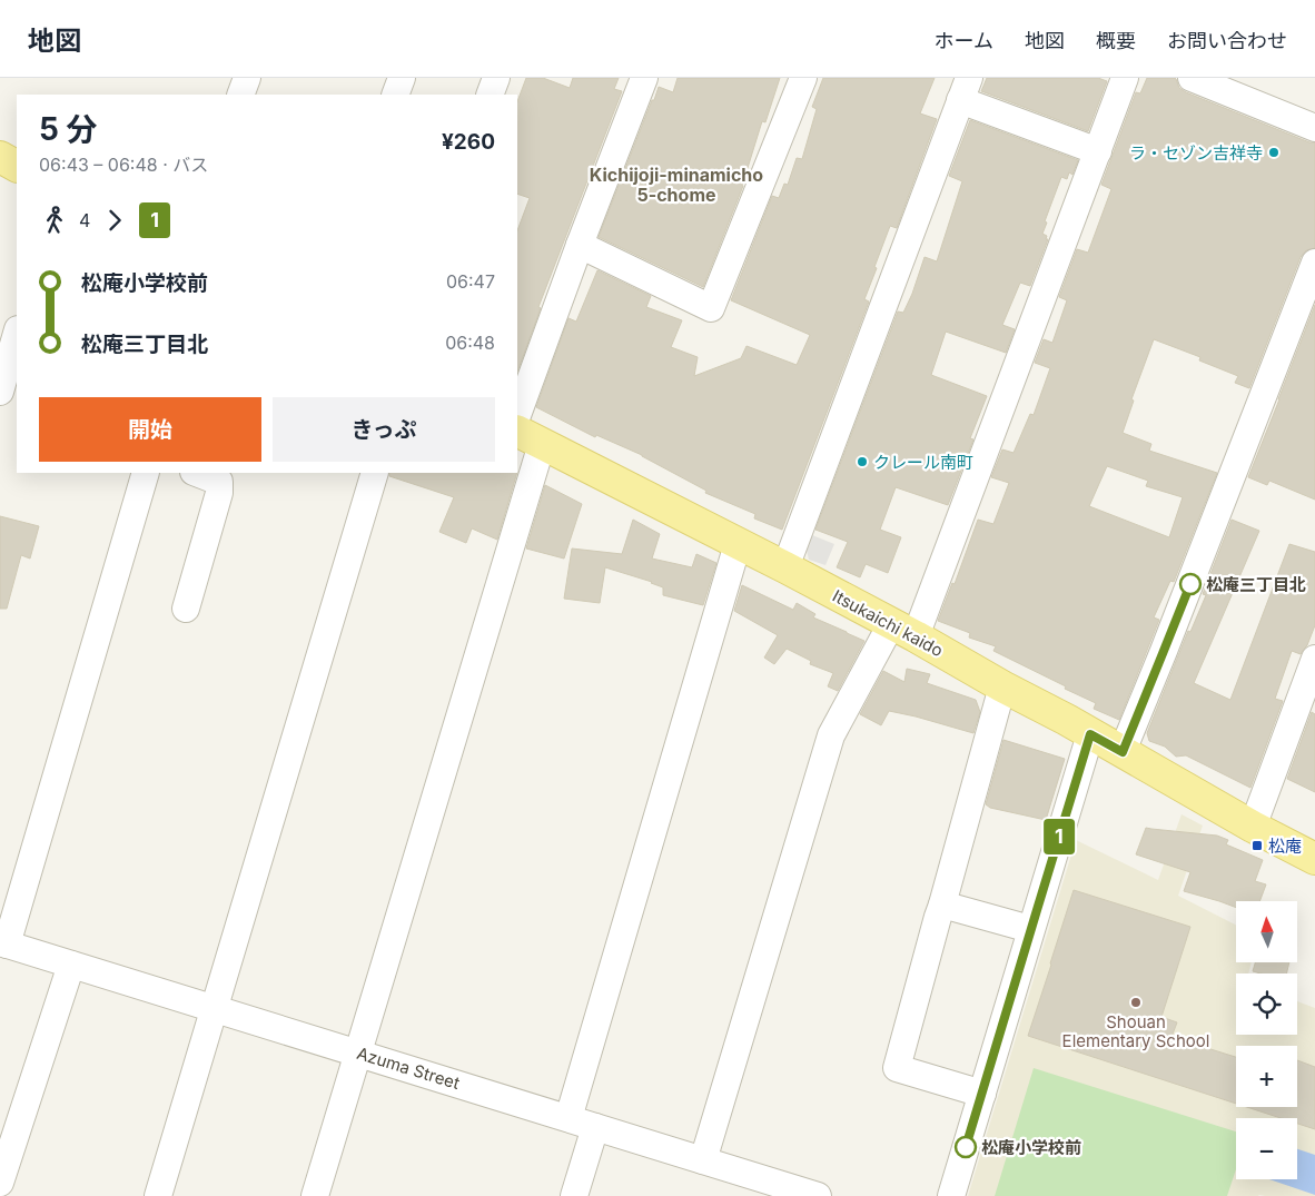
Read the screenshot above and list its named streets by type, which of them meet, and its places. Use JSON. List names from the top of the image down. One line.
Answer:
{"streets":{"main road":["Itsukaichi kaido"],"street":["Azuma Street"]},"districts":["Kichijoji-minamicho 5-chome"],"places":{"other":["ラ・セゾン吉祥寺","クレール南町","松庵三丁目北","Shouan Elementary School","松庵小学校前"],"transit":["松庵"]},"lines":["bus line 1"],"north":"top","page":{"header":"地図","nav":["ホーム","地図","概要","お問い合わせ"],"on_map":"1","heading":["5 分","06:43 – 06:48 · バス","¥260"],"legs":["4","1"],"list":[{"name":"松庵小学校前","value":"06:47"},{"name":"松庵三丁目北","value":"06:48"}],"buttons":["開始","きっぷ"],"map_buttons":["+","−"]}}
